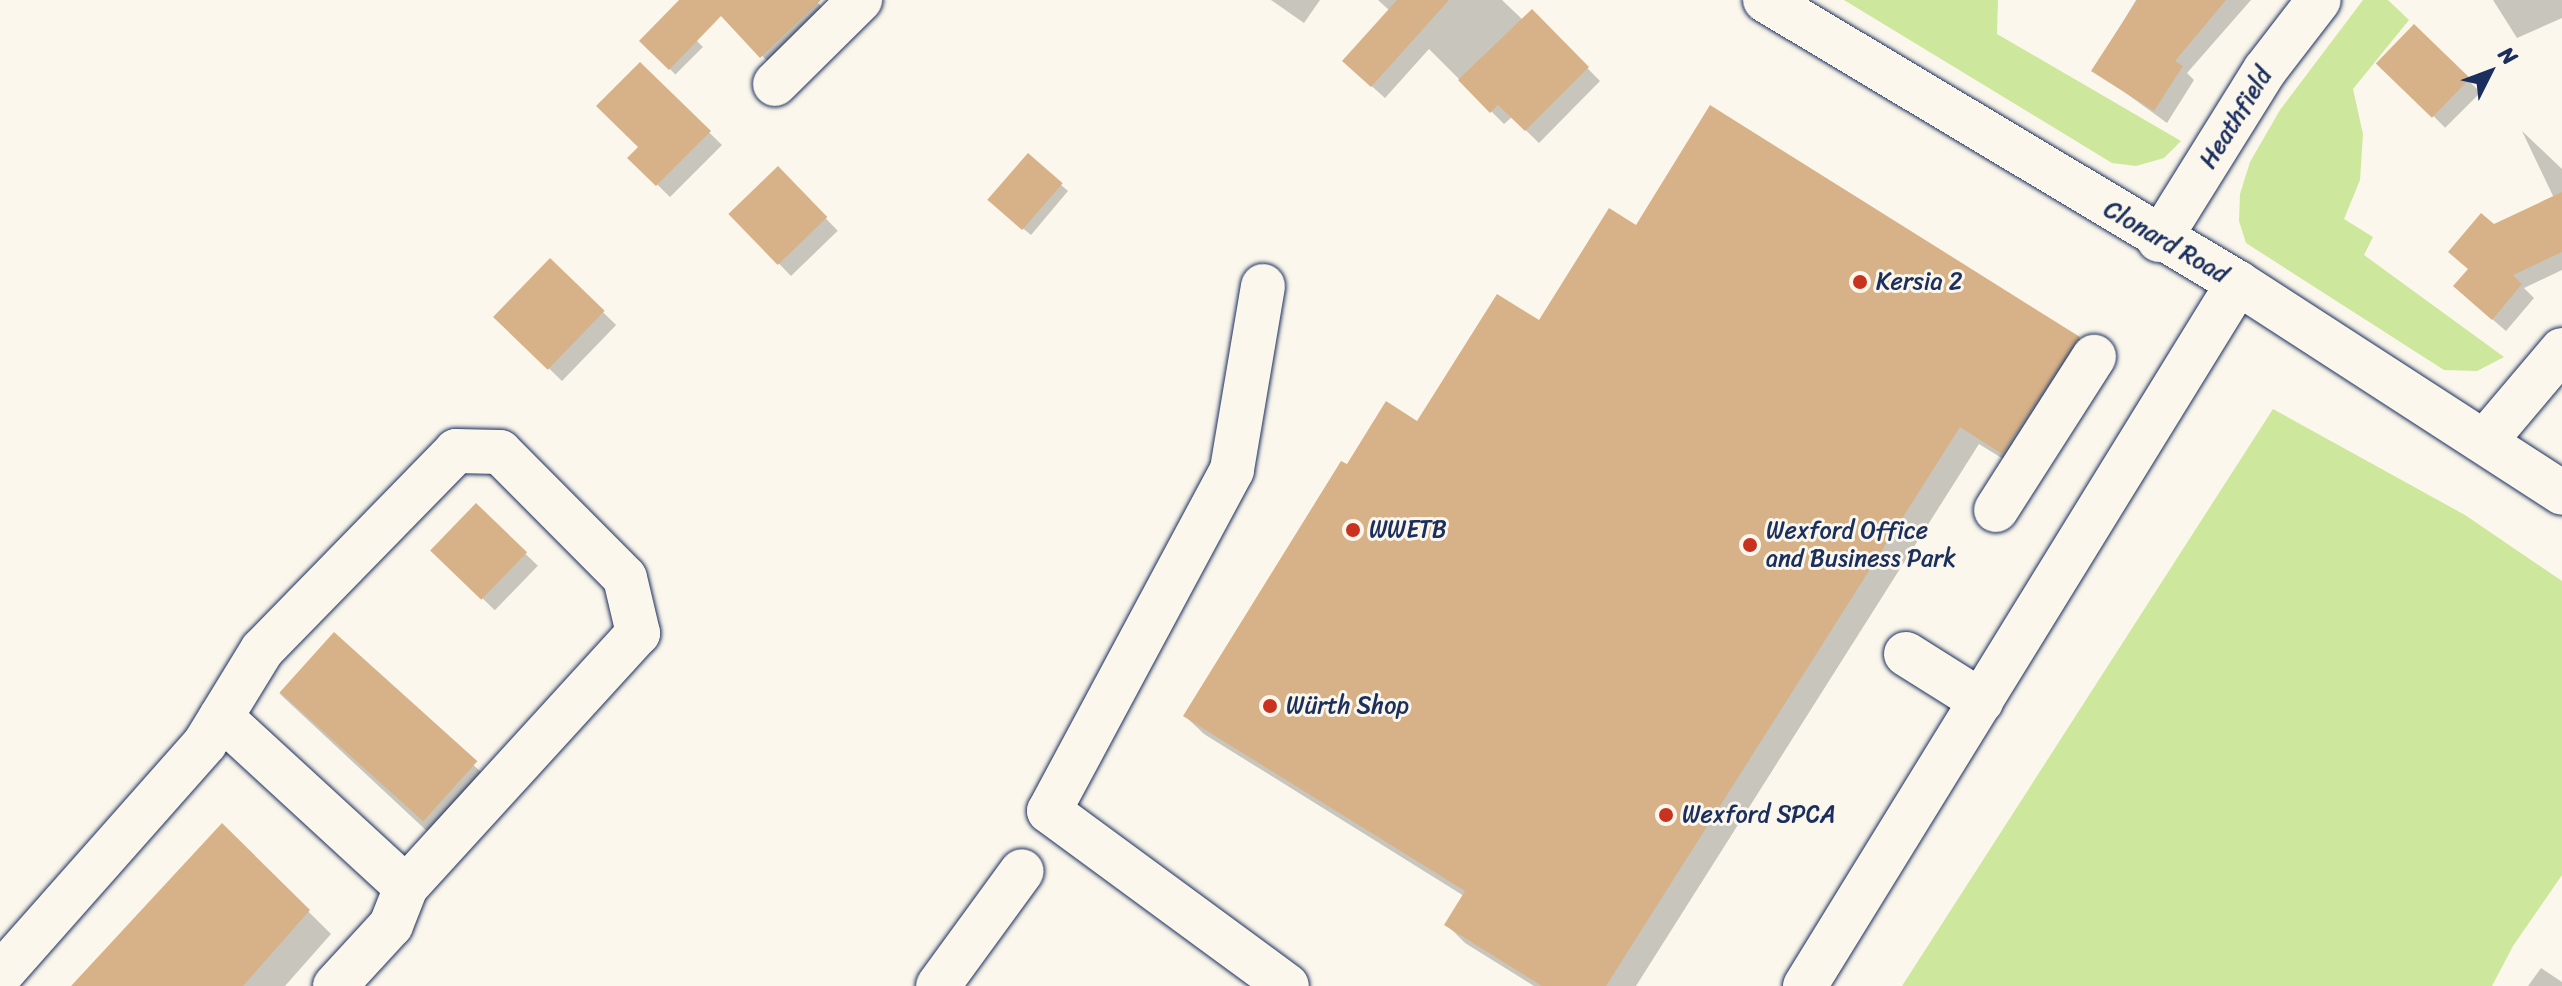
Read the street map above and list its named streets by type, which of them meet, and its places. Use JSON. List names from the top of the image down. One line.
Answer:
{"streets":{"street":["Heathfield","Clonard Road"]},"crossings":[["Heathfield","Clonard Road"]],"places":["Kersia 2","WWETB","Wexford Office and Business Park","Würth Shop","Wexford SPCA"],"north":"top right"}
